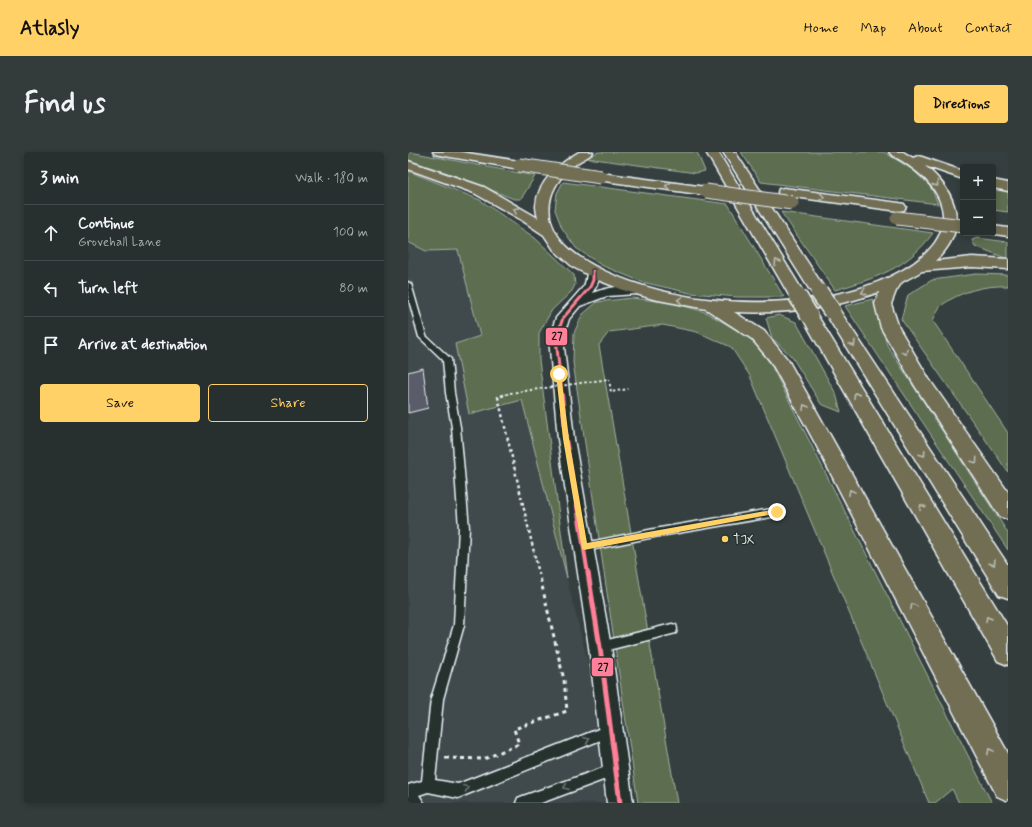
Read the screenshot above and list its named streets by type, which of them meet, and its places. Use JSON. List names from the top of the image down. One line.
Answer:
{"places":["TJX"],"lines":["transit line 27"],"page":{"header":"Atlasly","nav":["Home","Map","About","Contact"],"buttons":["Directions",["Save","Share"]],"title":"Find us","heading":["3 min","Walk · 180 m"],"map_buttons":["+","−"],"list":[["Continue","Grovehall Lane","100 m"],["Turn left","80 m"],"Arrive at destination"]}}
